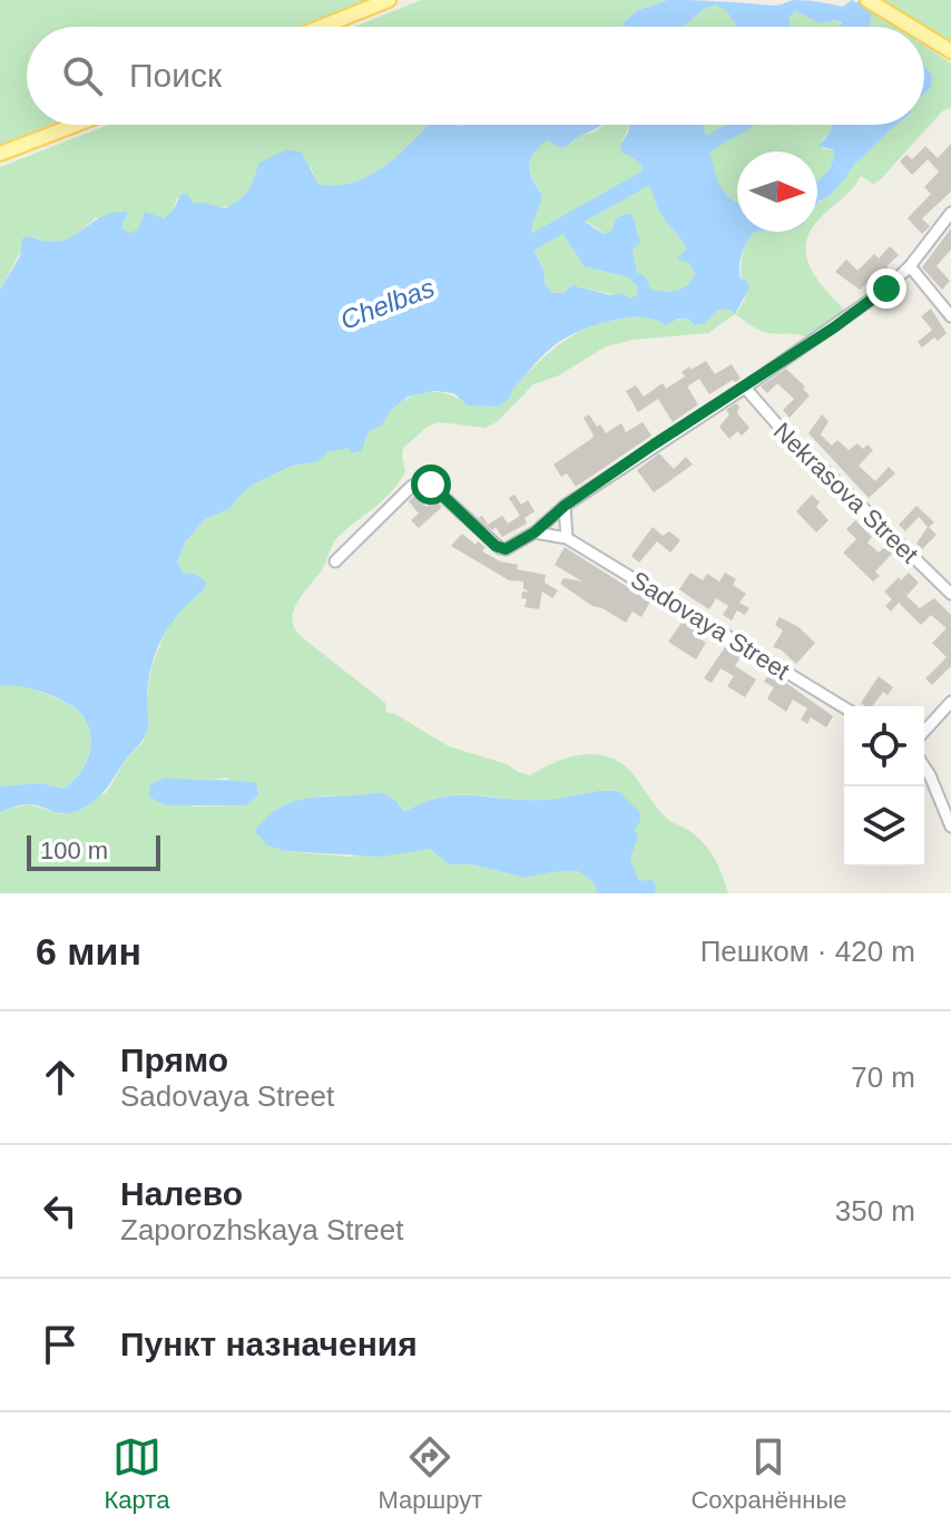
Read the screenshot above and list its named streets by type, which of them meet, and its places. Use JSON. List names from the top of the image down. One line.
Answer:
{"streets":{"street":["Nekrasova Street","Sadovaya Street"]},"water":["Chelbas"],"scale_bar":"100 m","north":"right","page":{"search":"Поиск","scale":"100 m","heading":["6 мин","Пешком · 420 m"],"list":[["Прямо","Sadovaya Street","70 m"],["Налево","Zaporozhskaya Street","350 m"],"Пункт назначения"],"nav":["Карта","Маршрут","Сохранённые"]}}
